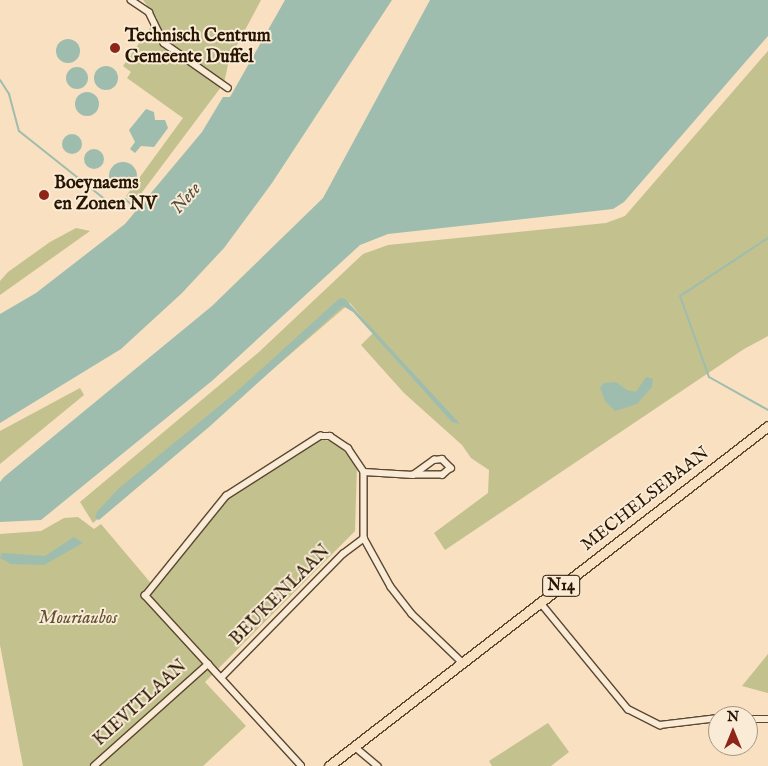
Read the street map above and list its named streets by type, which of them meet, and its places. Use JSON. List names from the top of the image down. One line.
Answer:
{"streets":{"main road":["MECHELSEBAAN","N14"],"street":["BEUKENLAAN","KIEVITLAAN"]},"crossings":[["MECHELSEBAAN","N14"]],"water":["Nete"],"parks":["Mouriaubos"],"places":["Technisch Centrum Gemeente Duffel","Boeynaems en Zonen NV"],"north":"top"}
